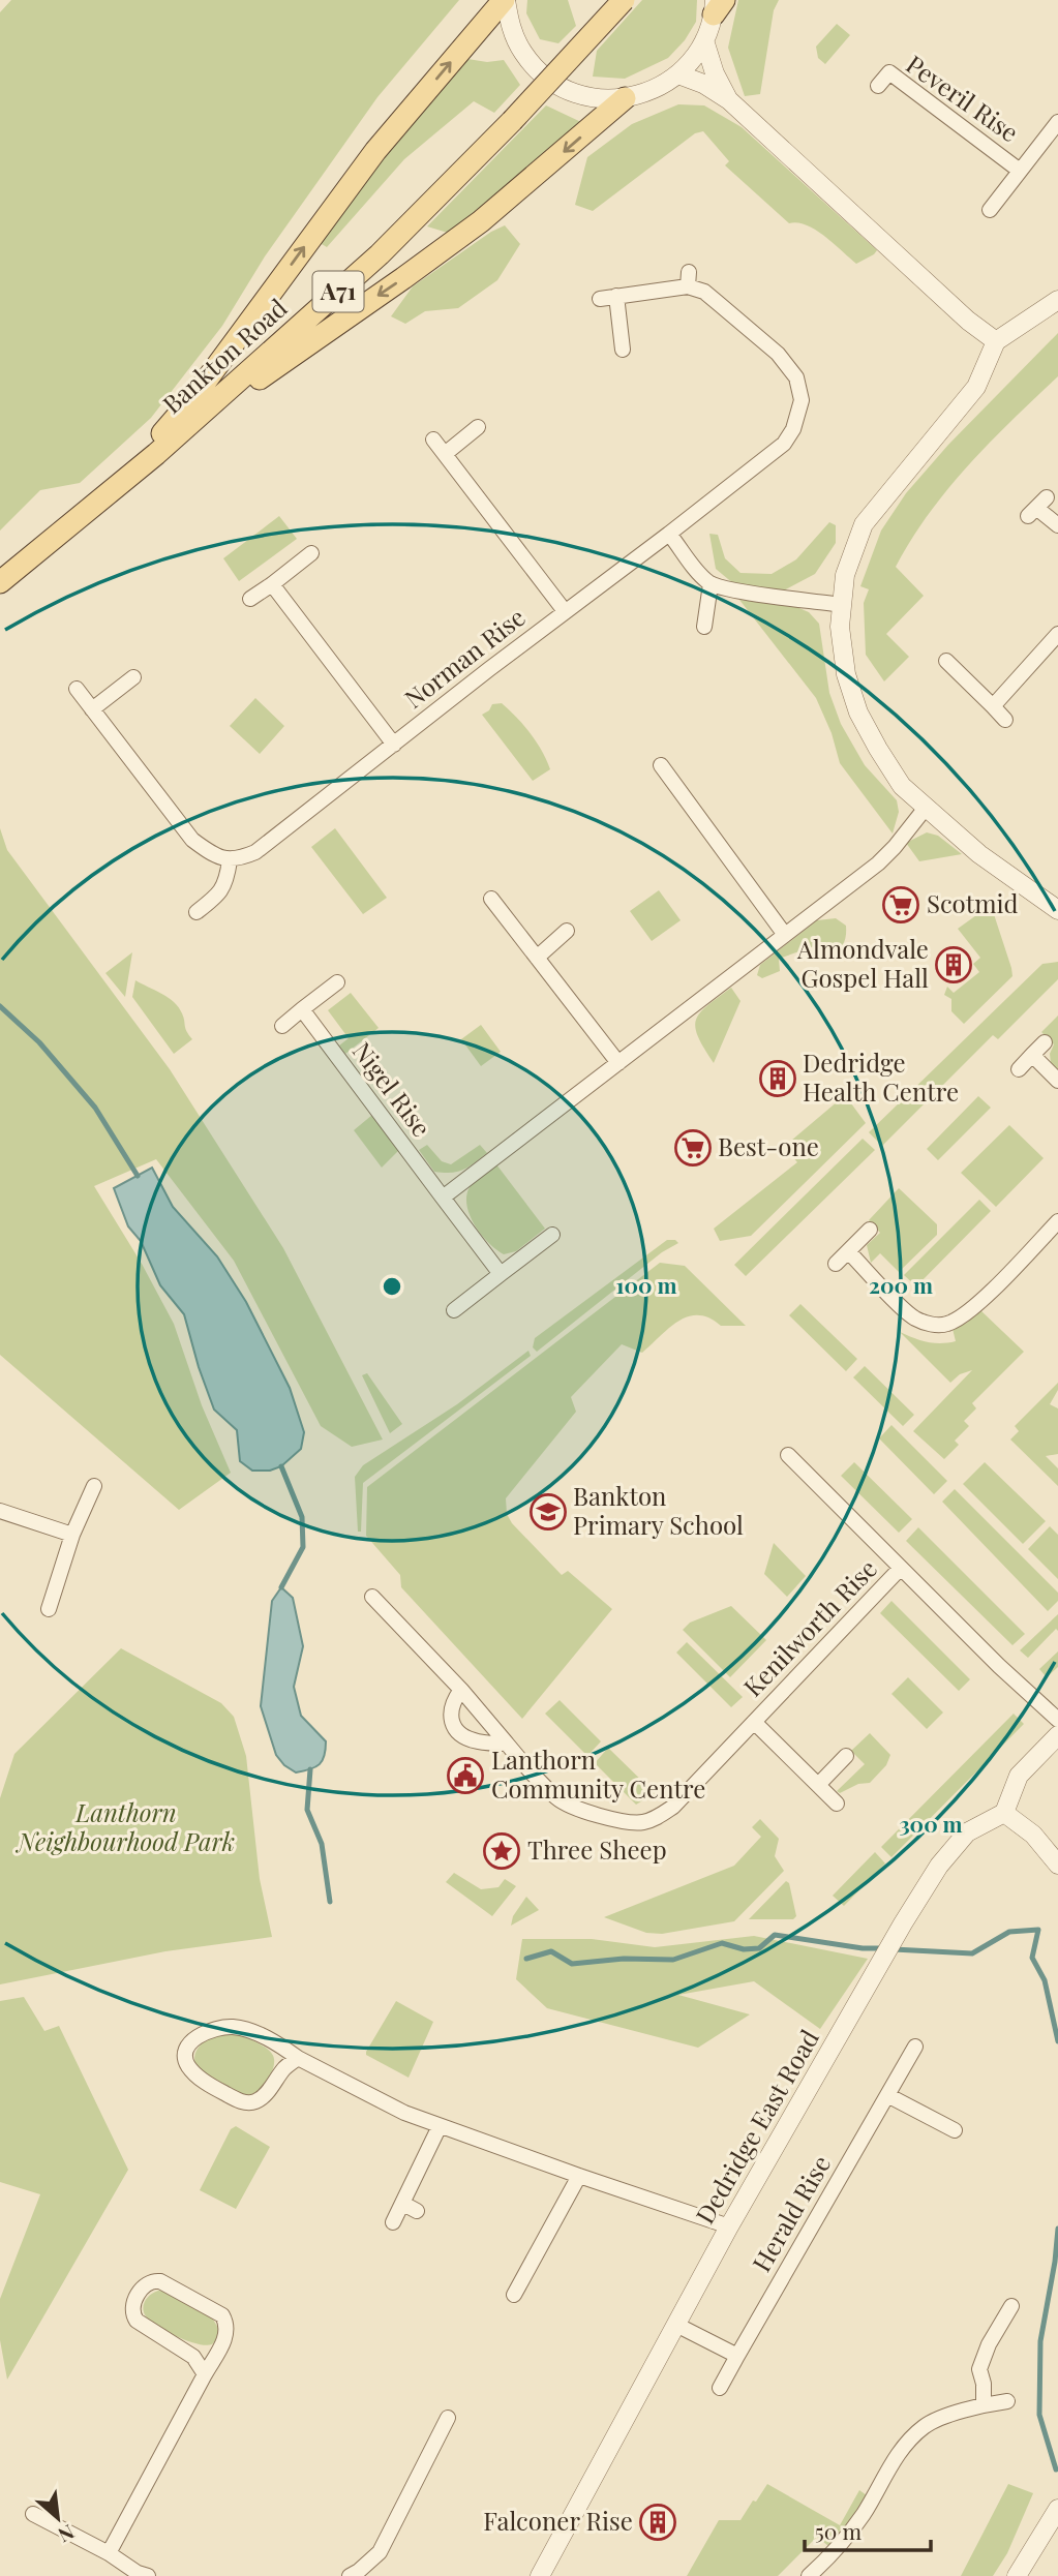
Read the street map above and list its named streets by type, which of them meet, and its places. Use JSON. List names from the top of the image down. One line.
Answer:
{"streets":{"main road":["A71","Bankton Road"],"street":["Peveril Rise","Norman Rise","Nigel Rise","Kenilworth Rise","Dedridge East Road","Herald Rise"]},"parks":["Lanthorn Neighbourhood Park"],"places":{"supermarket":["Scotmid","Best-one"],"building":["Almondvale Gospel Hall","Dedridge Health Centre","Falconer Rise"],"school or university":["Bankton Primary School"],"public building":["Lanthorn Community Centre"],"place":["Three Sheep"]},"scale_bar":"50 m","north":"bottom right","rings":["100 m","200 m","300 m"]}
